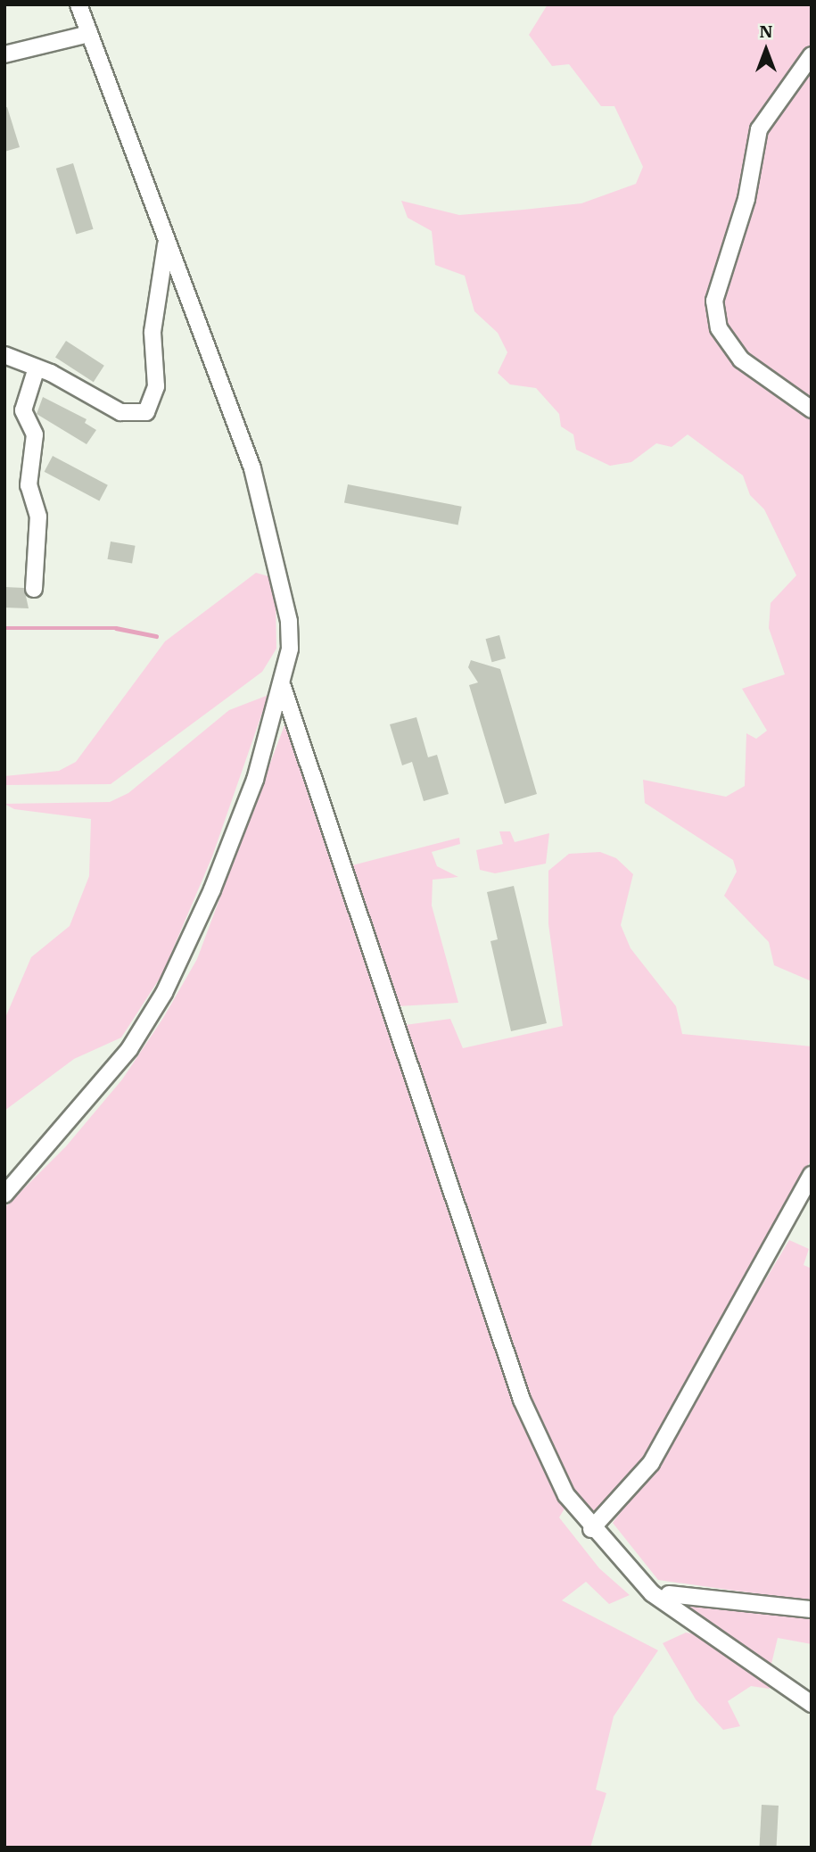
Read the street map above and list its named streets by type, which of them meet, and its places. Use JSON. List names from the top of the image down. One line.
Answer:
{"north":"top"}
